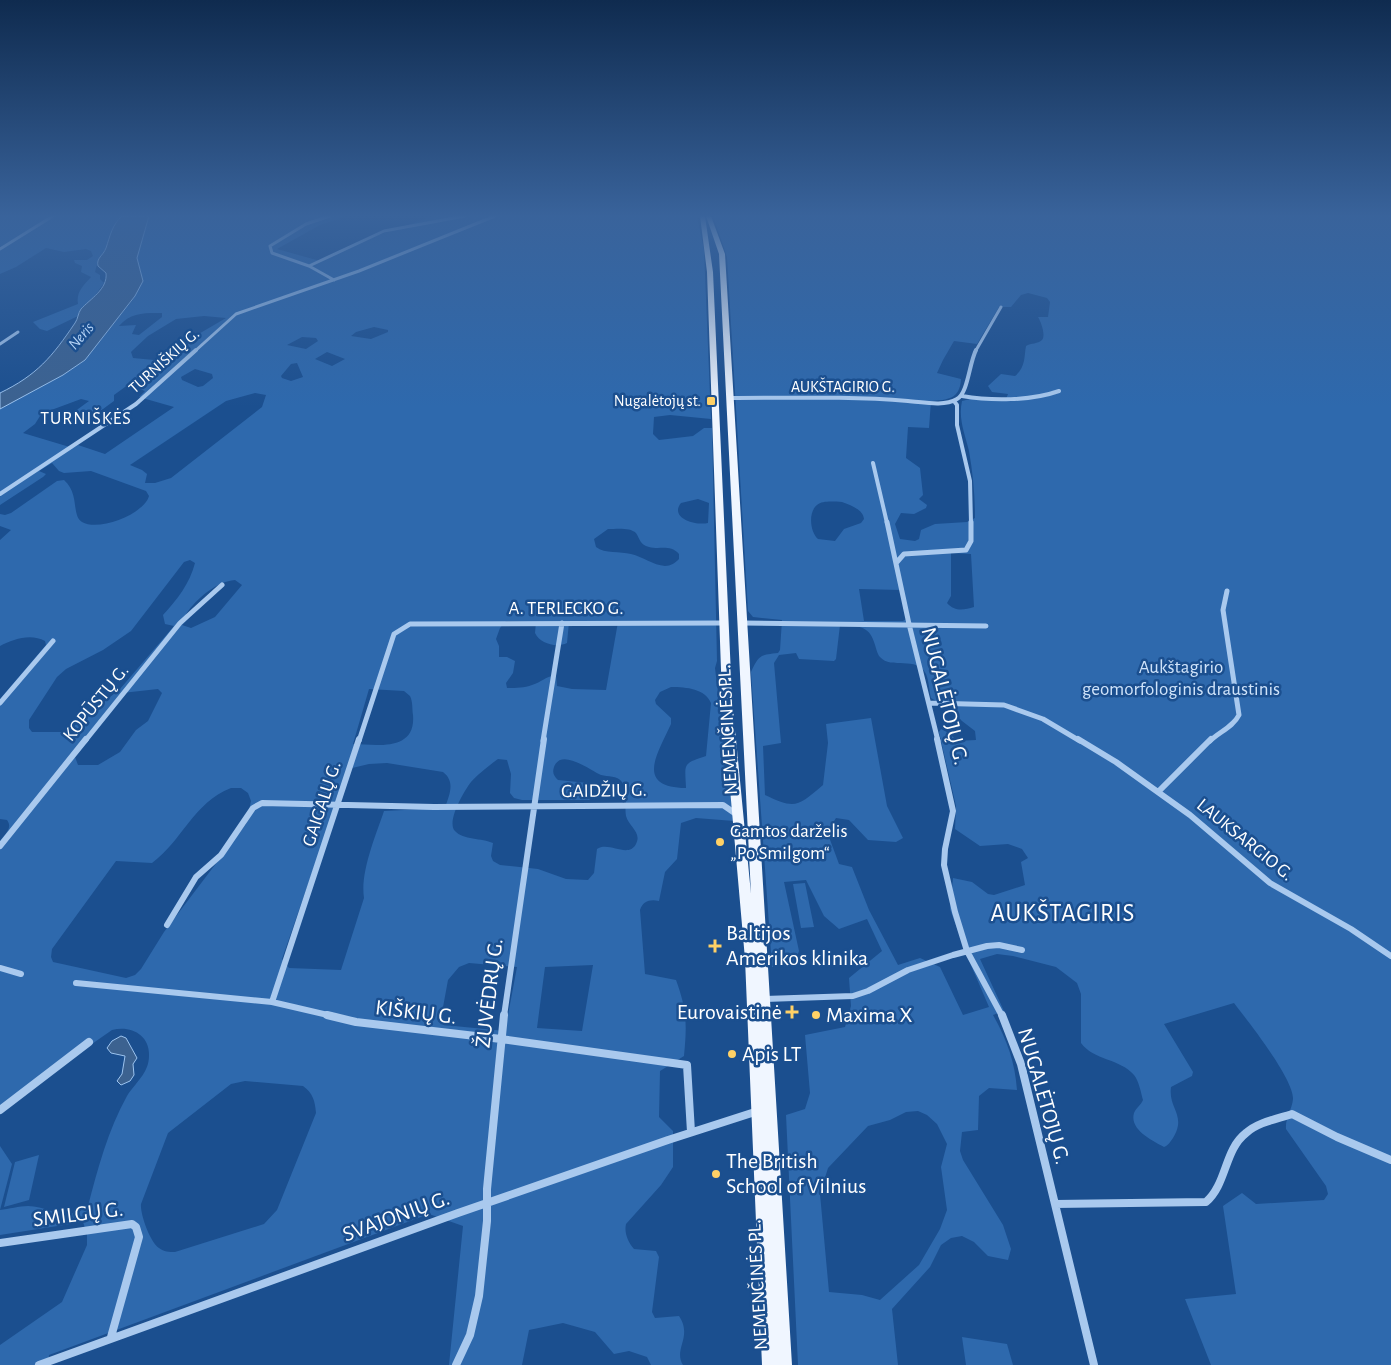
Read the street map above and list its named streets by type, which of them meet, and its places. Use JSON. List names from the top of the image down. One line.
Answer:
{"streets":{"main road":["NEMENČINĖS PL."],"street":["TURNIŠKIŲ G.","AUKŠTAGIRIO G.","A. TERLECKO G.","NUGALĖTOJŲ G.","KOPŪSTŲ G.","GAIDŽIŲ G.","GAIGALŲ G.","LAUKSARGIO G.","ŽUVĖDRŲ G.","KIŠKIŲ G.","SMILGŲ G.","SVAJONIŲ G."]},"crossings":[["AUKŠTAGIRIO G.","NEMENČINĖS PL."],["A. TERLECKO G.","NEMENČINĖS PL."],["A. TERLECKO G.","GAIGALŲ G."],["A. TERLECKO G.","ŽUVĖDRŲ G."],["NUGALĖTOJŲ G.","LAUKSARGIO G."],["NEMENČINĖS PL.","SVAJONIŲ G."],["GAIDŽIŲ G.","GAIGALŲ G."],["GAIDŽIŲ G.","ŽUVĖDRŲ G."],["GAIGALŲ G.","KIŠKIŲ G."],["ŽUVĖDRŲ G.","KIŠKIŲ G."],["ŽUVĖDRŲ G.","SVAJONIŲ G."],["KIŠKIŲ G.","SVAJONIŲ G."],["SMILGŲ G.","SVAJONIŲ G."]],"districts":["TURNIŠKĖS","AUKŠTAGIRIS"],"water":["Neris"],"parks":["Aukštagirio geomorfologinis draustinis"],"places":{"transit":["Nugalėtojų st."],"other":["Gamtos darželis „Po Smilgom“","Maxima X","Apis LT","The British School of Vilnius"],"health":["Baltijos Amerikos klinika","Eurovaistinė"]}}
